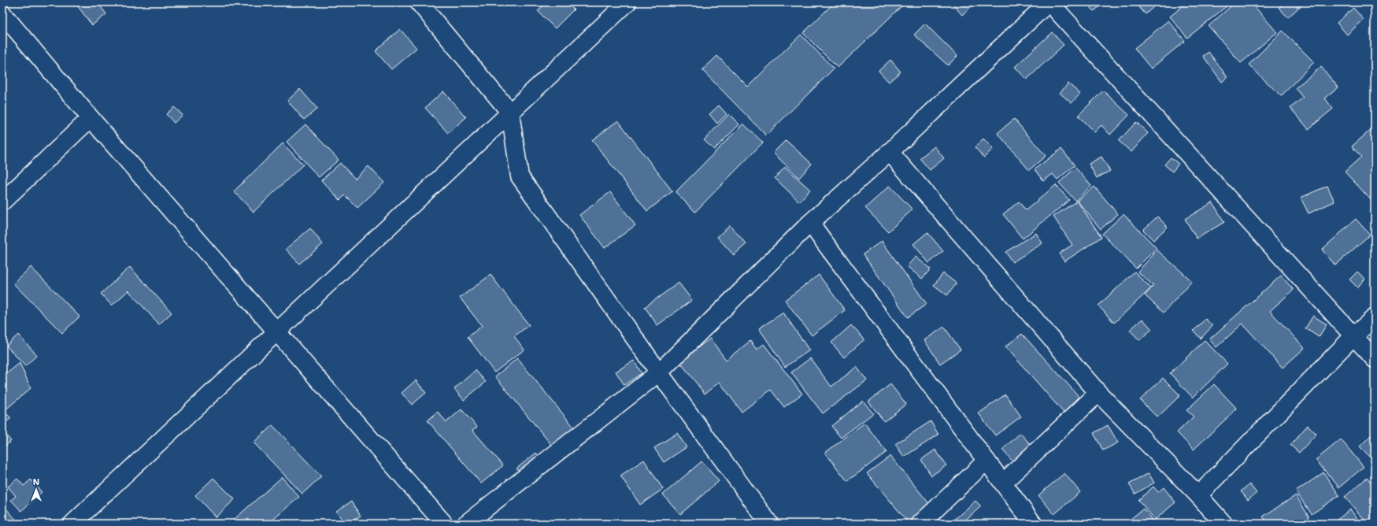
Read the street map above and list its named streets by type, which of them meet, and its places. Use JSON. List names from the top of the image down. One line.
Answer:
{"north":"top"}
